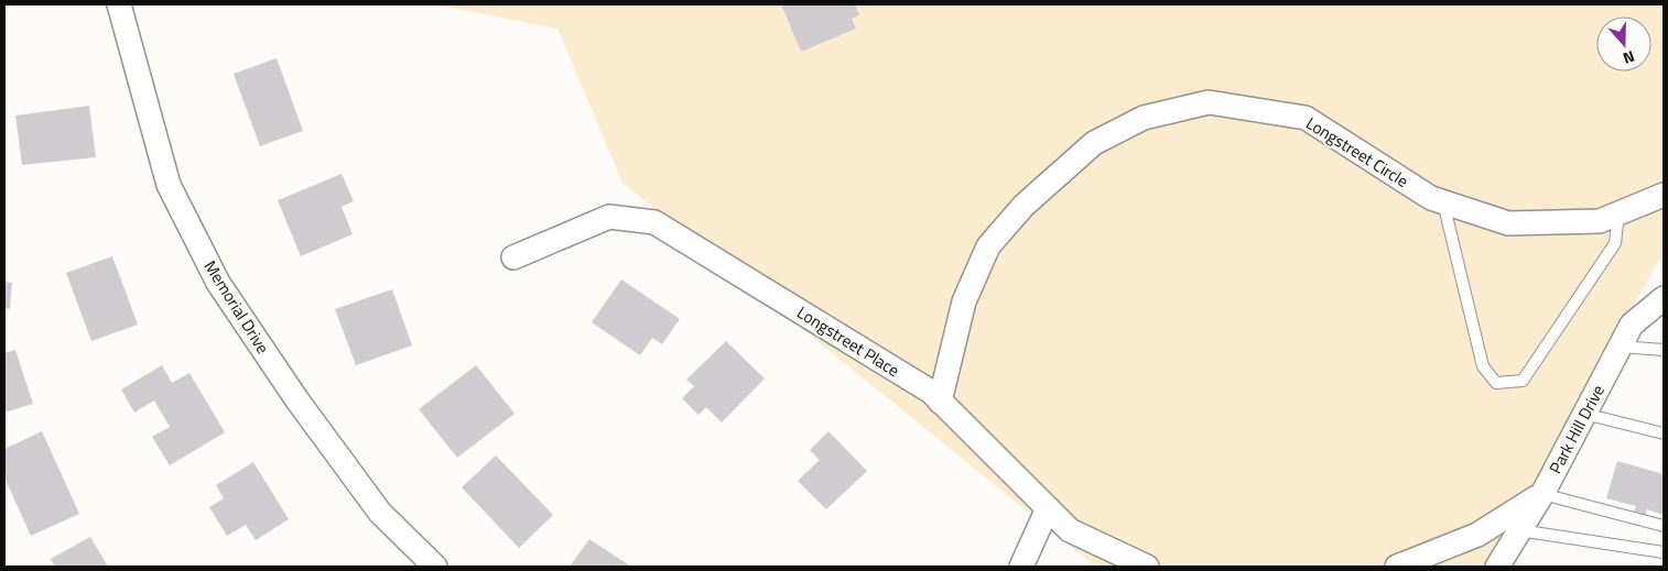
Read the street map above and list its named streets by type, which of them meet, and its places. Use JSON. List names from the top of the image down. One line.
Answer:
{"streets":{"street":["Longstreet Circle","Memorial Drive","Longstreet Place","Park Hill Drive"]},"crossings":[["Longstreet Circle","Longstreet Place"]],"north":"bottom"}
